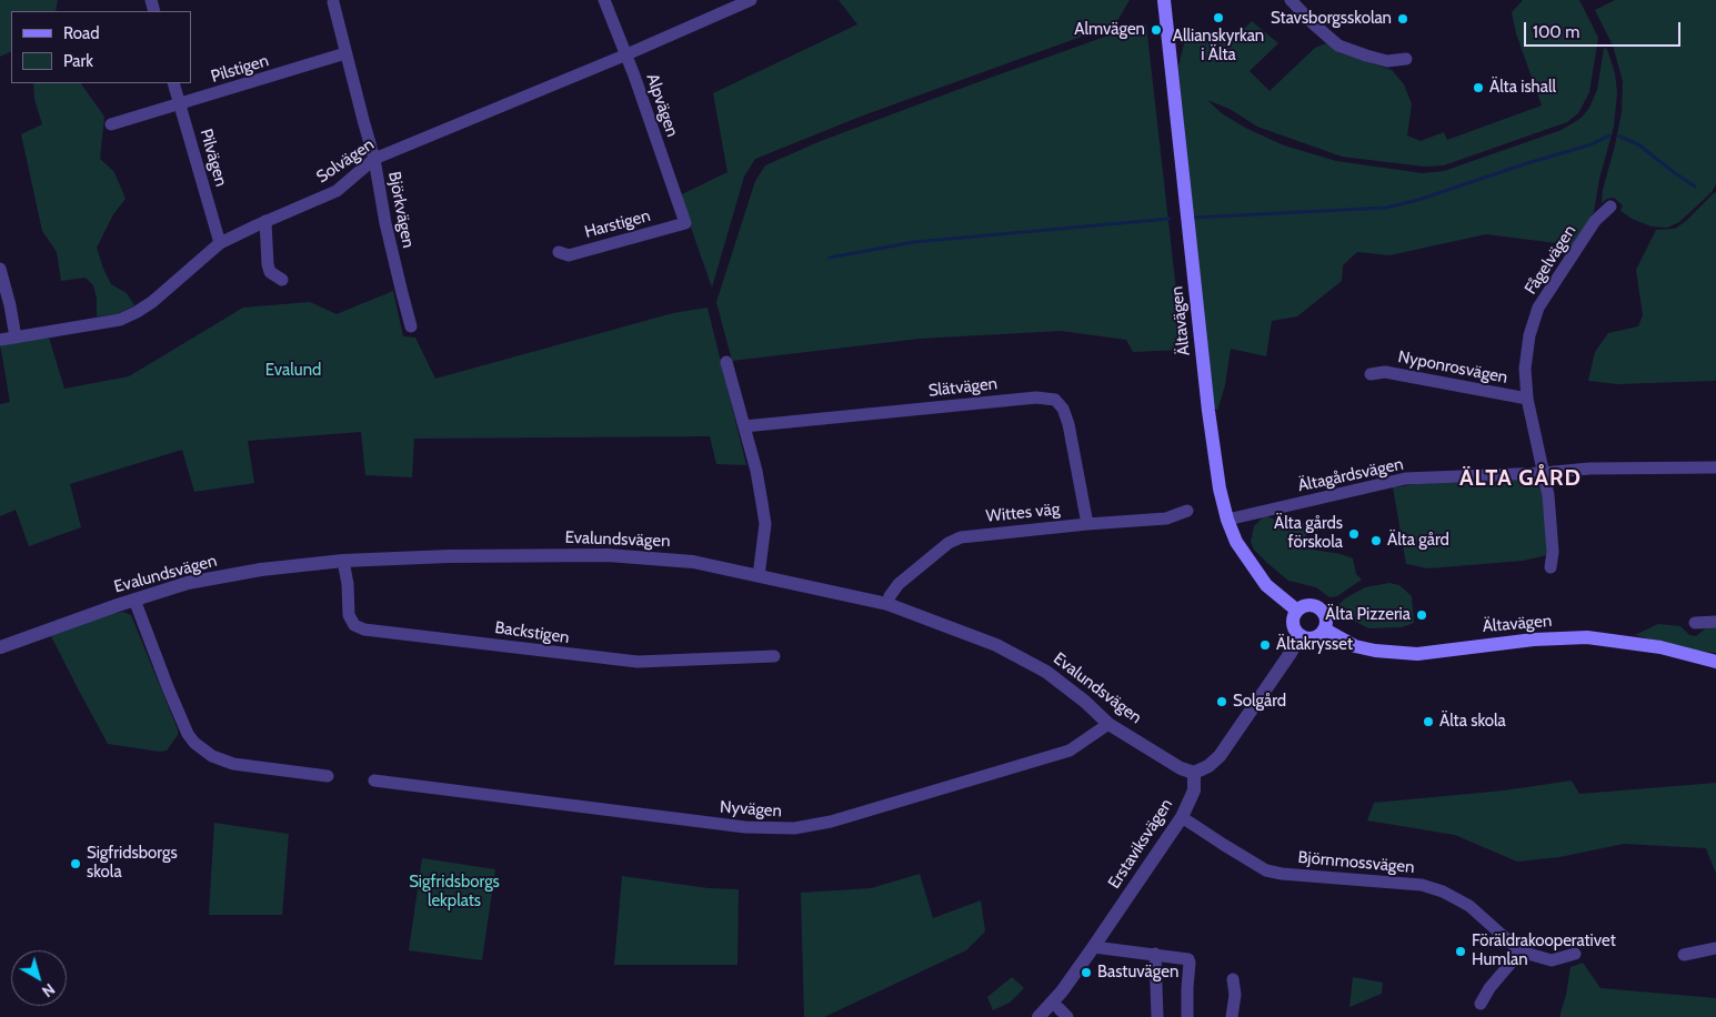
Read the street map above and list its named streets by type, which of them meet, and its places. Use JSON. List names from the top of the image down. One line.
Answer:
{"streets":{"main road":["Ältavägen"],"street":["Pilstigen","Alpvägen","Pilvägen","Solvägen","Björkvägen","Harstigen","Fågelvägen","Nyponrosvägen","Slätvägen","Ältagårdsvägen","Wittes väg","Evalundsvägen","Backstigen","Nyvägen","Erstaviksvägen","Björnmossvägen"]},"crossings":[["Pilstigen","Pilvägen"],["Pilstigen","Björkvägen"],["Alpvägen","Solvägen"],["Alpvägen","Harstigen"],["Pilvägen","Solvägen"],["Solvägen","Björkvägen"],["Fågelvägen","Nyponrosvägen"],["Fågelvägen","Ältagårdsvägen"],["Ältavägen","Ältagårdsvägen"],["Slätvägen","Wittes väg"],["Wittes väg","Evalundsvägen"],["Evalundsvägen","Backstigen"],["Evalundsvägen","Nyvägen"],["Evalundsvägen","Erstaviksvägen"],["Erstaviksvägen","Björnmossvägen"]],"districts":["ÄLTA GÅRD"],"parks":["Evalund","Sigfridsborgs lekplats"],"places":["Allianskyrkan i Älta","Stavsborgsskolan","Almvägen","Älta ishall","Älta gårds förskola","Älta gård","Älta Pizzeria","Ältakrysset","Solgård","Älta skola","Sigfridsborgs skola","Föräldrakooperativet Humlan","Bastuvägen"],"legend":["Road","Park"],"scale_bar":"100 m","north":"bottom right"}
